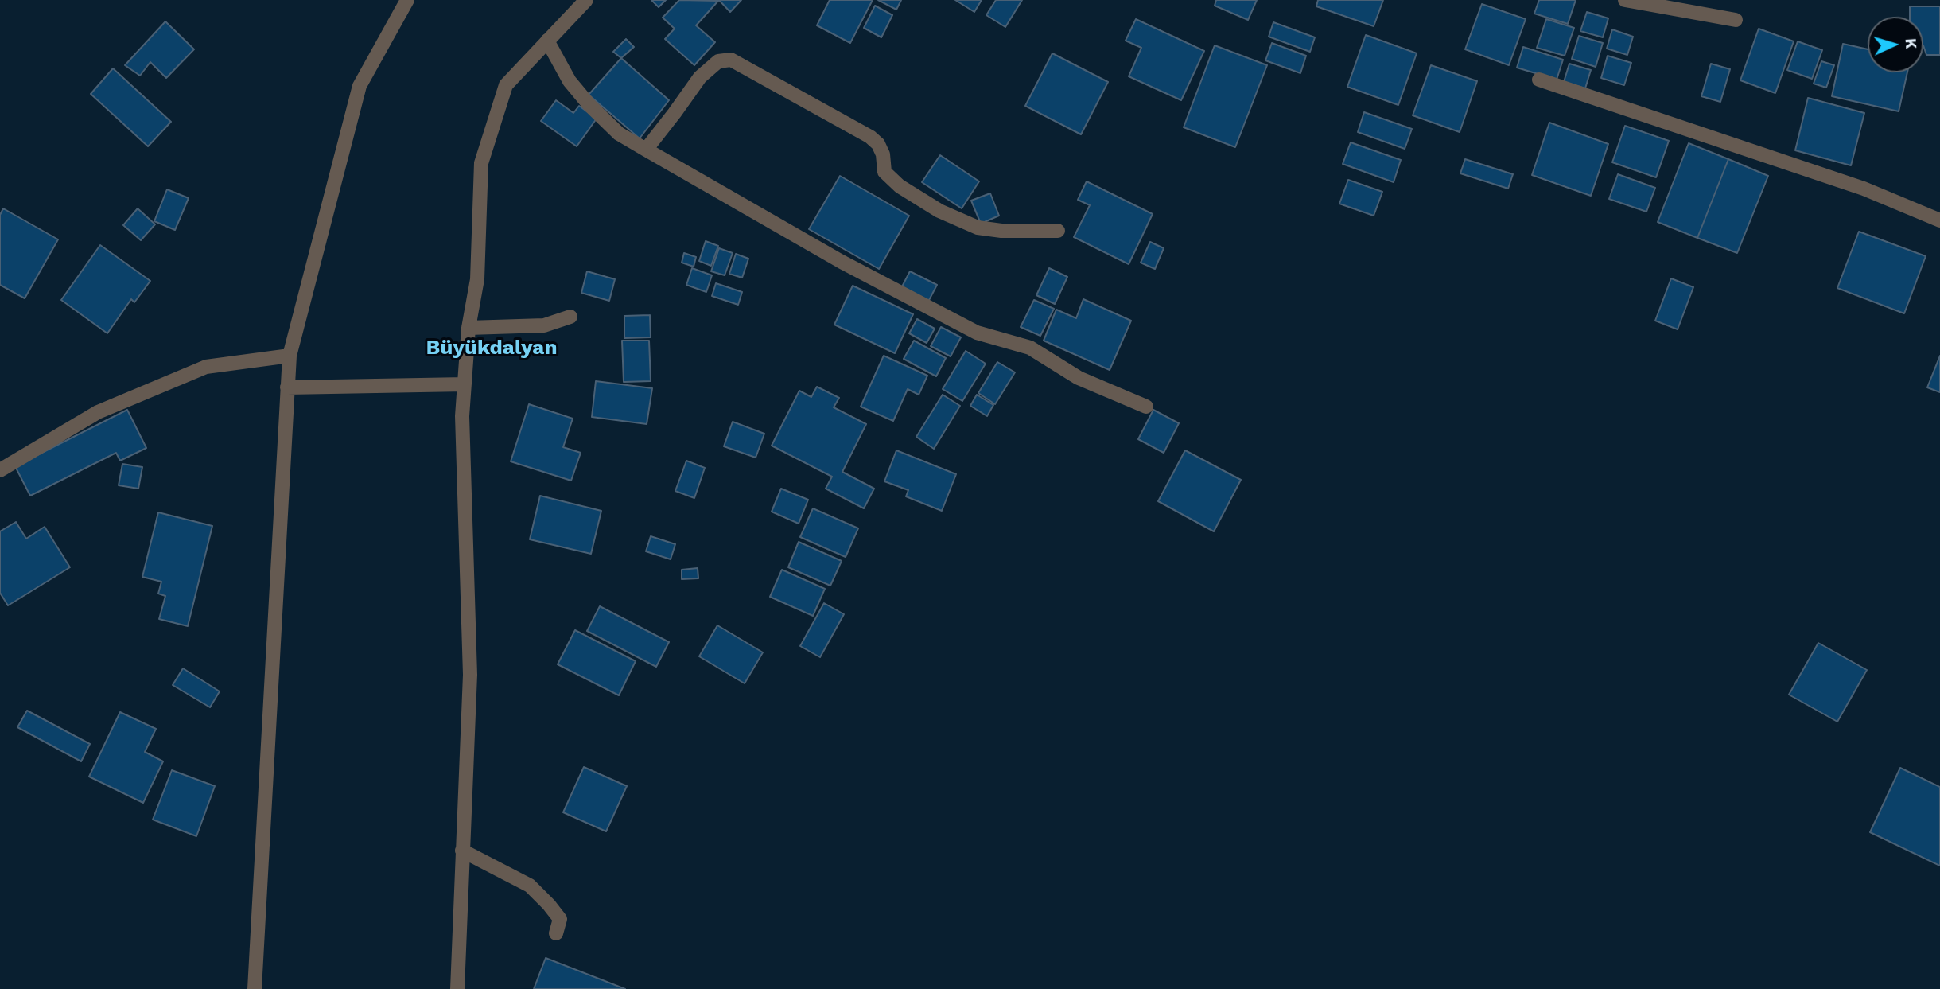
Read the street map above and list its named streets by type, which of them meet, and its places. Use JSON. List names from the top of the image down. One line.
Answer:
{"districts":["Büyükdalyan"],"north":"right"}
